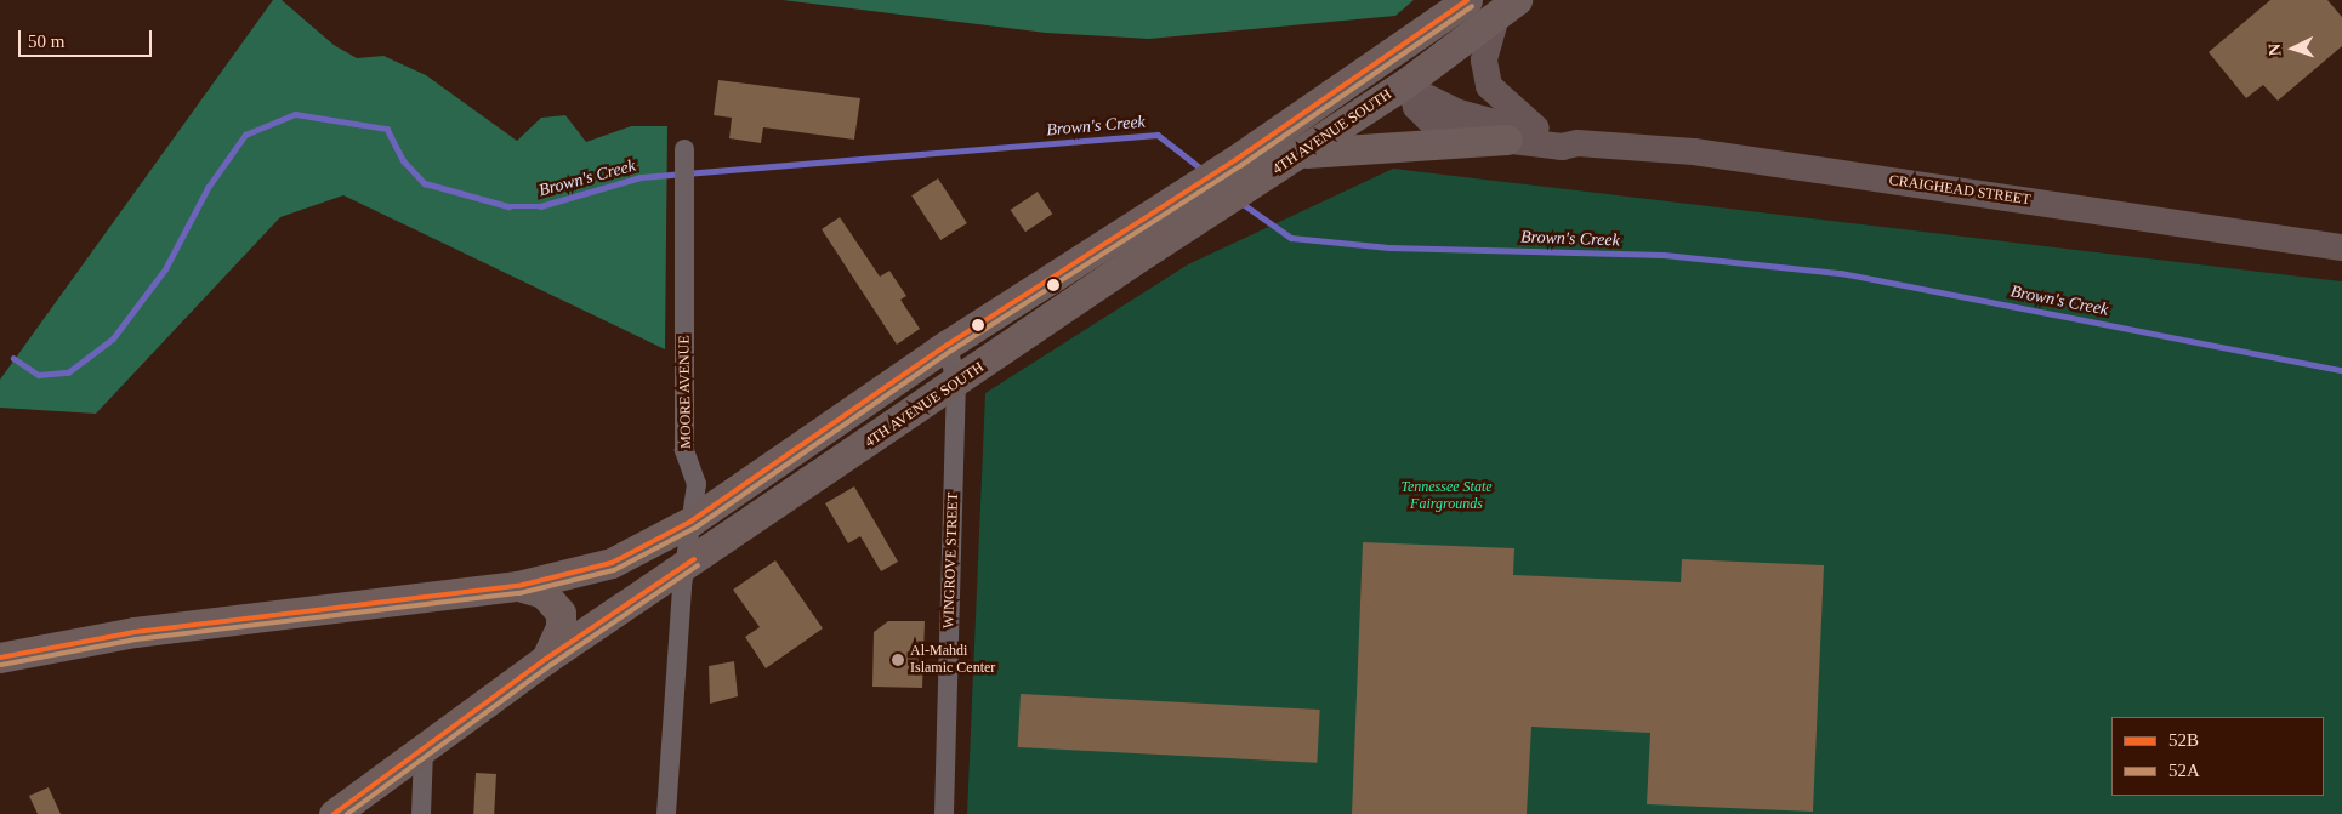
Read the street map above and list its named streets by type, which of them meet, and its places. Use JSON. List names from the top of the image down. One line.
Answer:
{"streets":{"main road":["4TH AVENUE SOUTH"],"street":["CRAIGHEAD STREET","MOORE AVENUE","WINGROVE STREET"]},"crossings":[["4TH AVENUE SOUTH","CRAIGHEAD STREET"],["4TH AVENUE SOUTH","MOORE AVENUE"],["4TH AVENUE SOUTH","WINGROVE STREET"]],"water":["Brown's Creek"],"parks":["Tennessee State Fairgrounds"],"places":["Al-Mahdi Islamic Center"],"lines":["transit line 52B","transit line 52A"],"legend":["52B","52A"],"scale_bar":"50 m","north":"left"}
